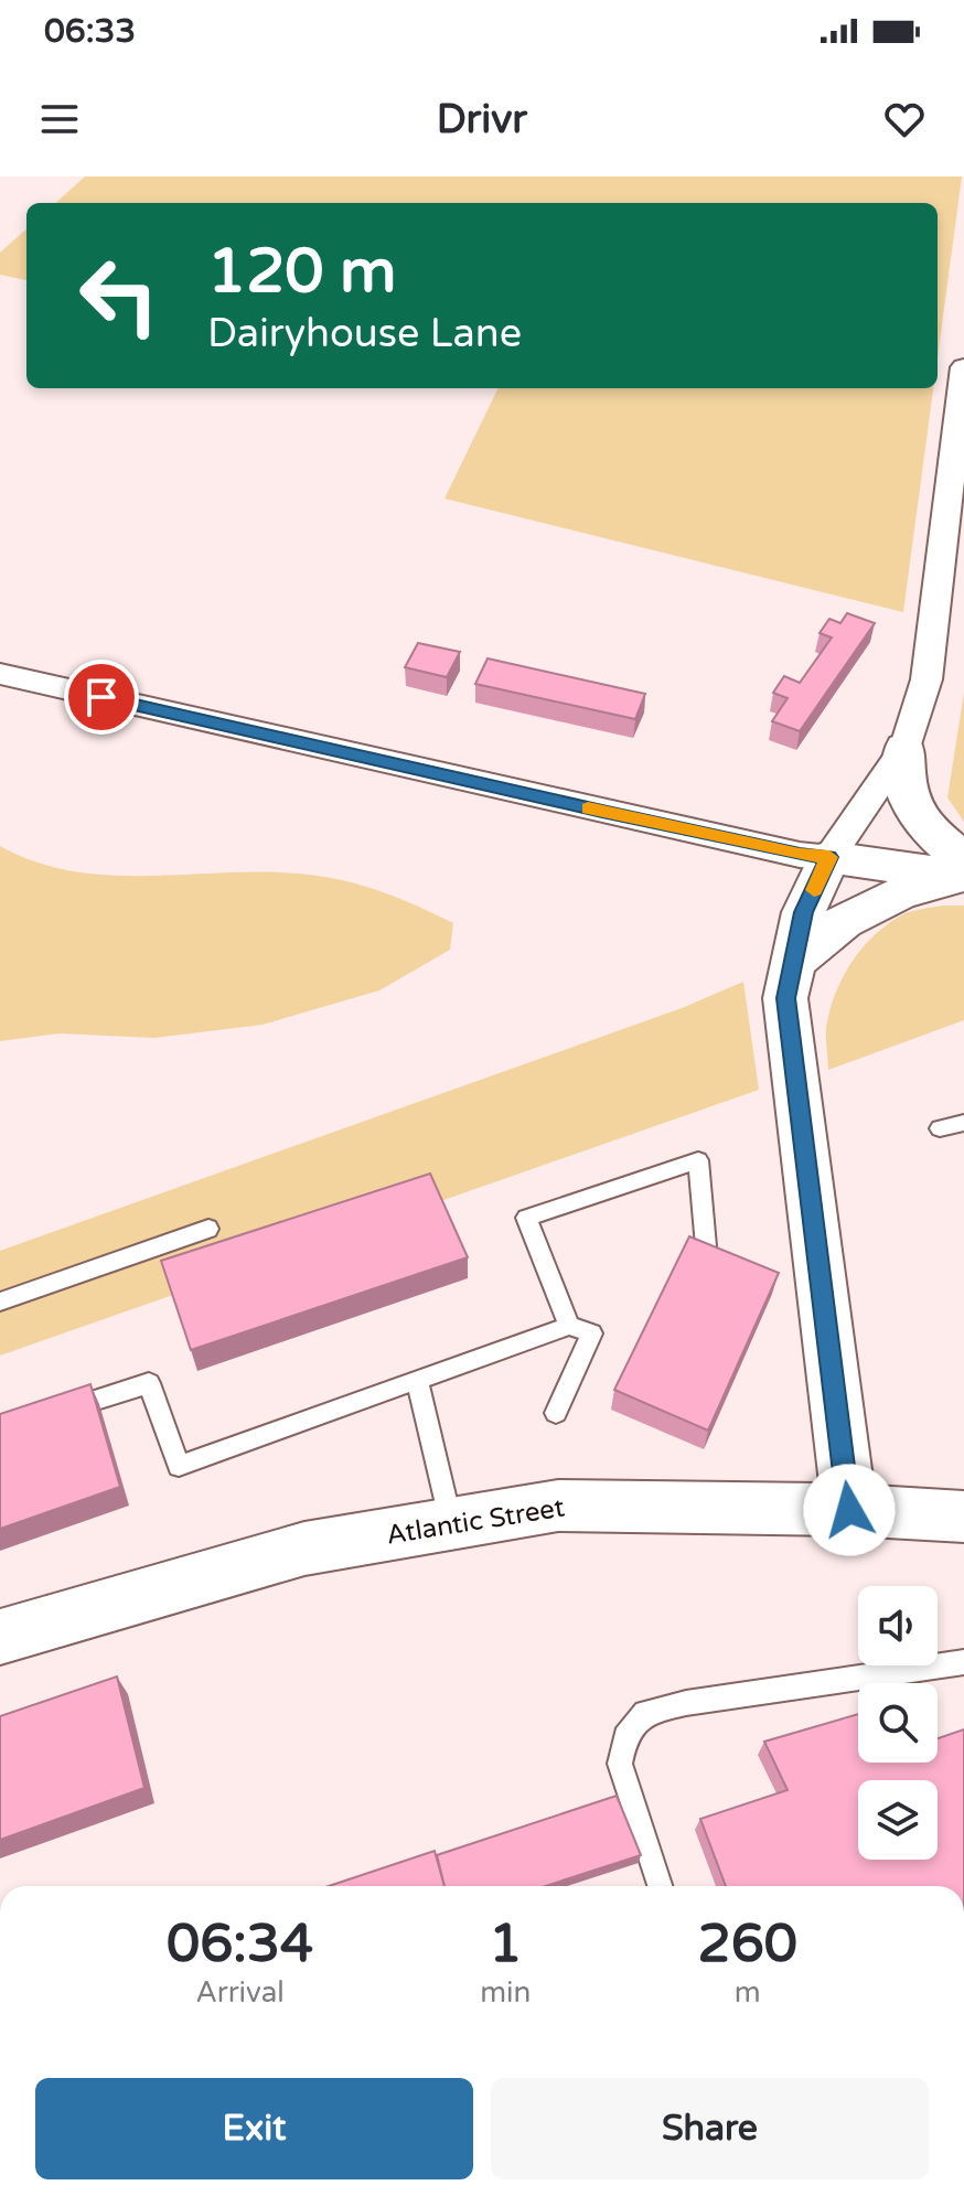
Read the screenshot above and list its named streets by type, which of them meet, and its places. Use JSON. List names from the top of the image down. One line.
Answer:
{"streets":{"street":["Atlantic Street"]},"page":{"status":"06:33","header":"Drivr","turn":["120 m","Dairyhouse Lane"],"eta":["06:34","Arrival","1","min","260","m"],"buttons":["Exit","Share"]}}
